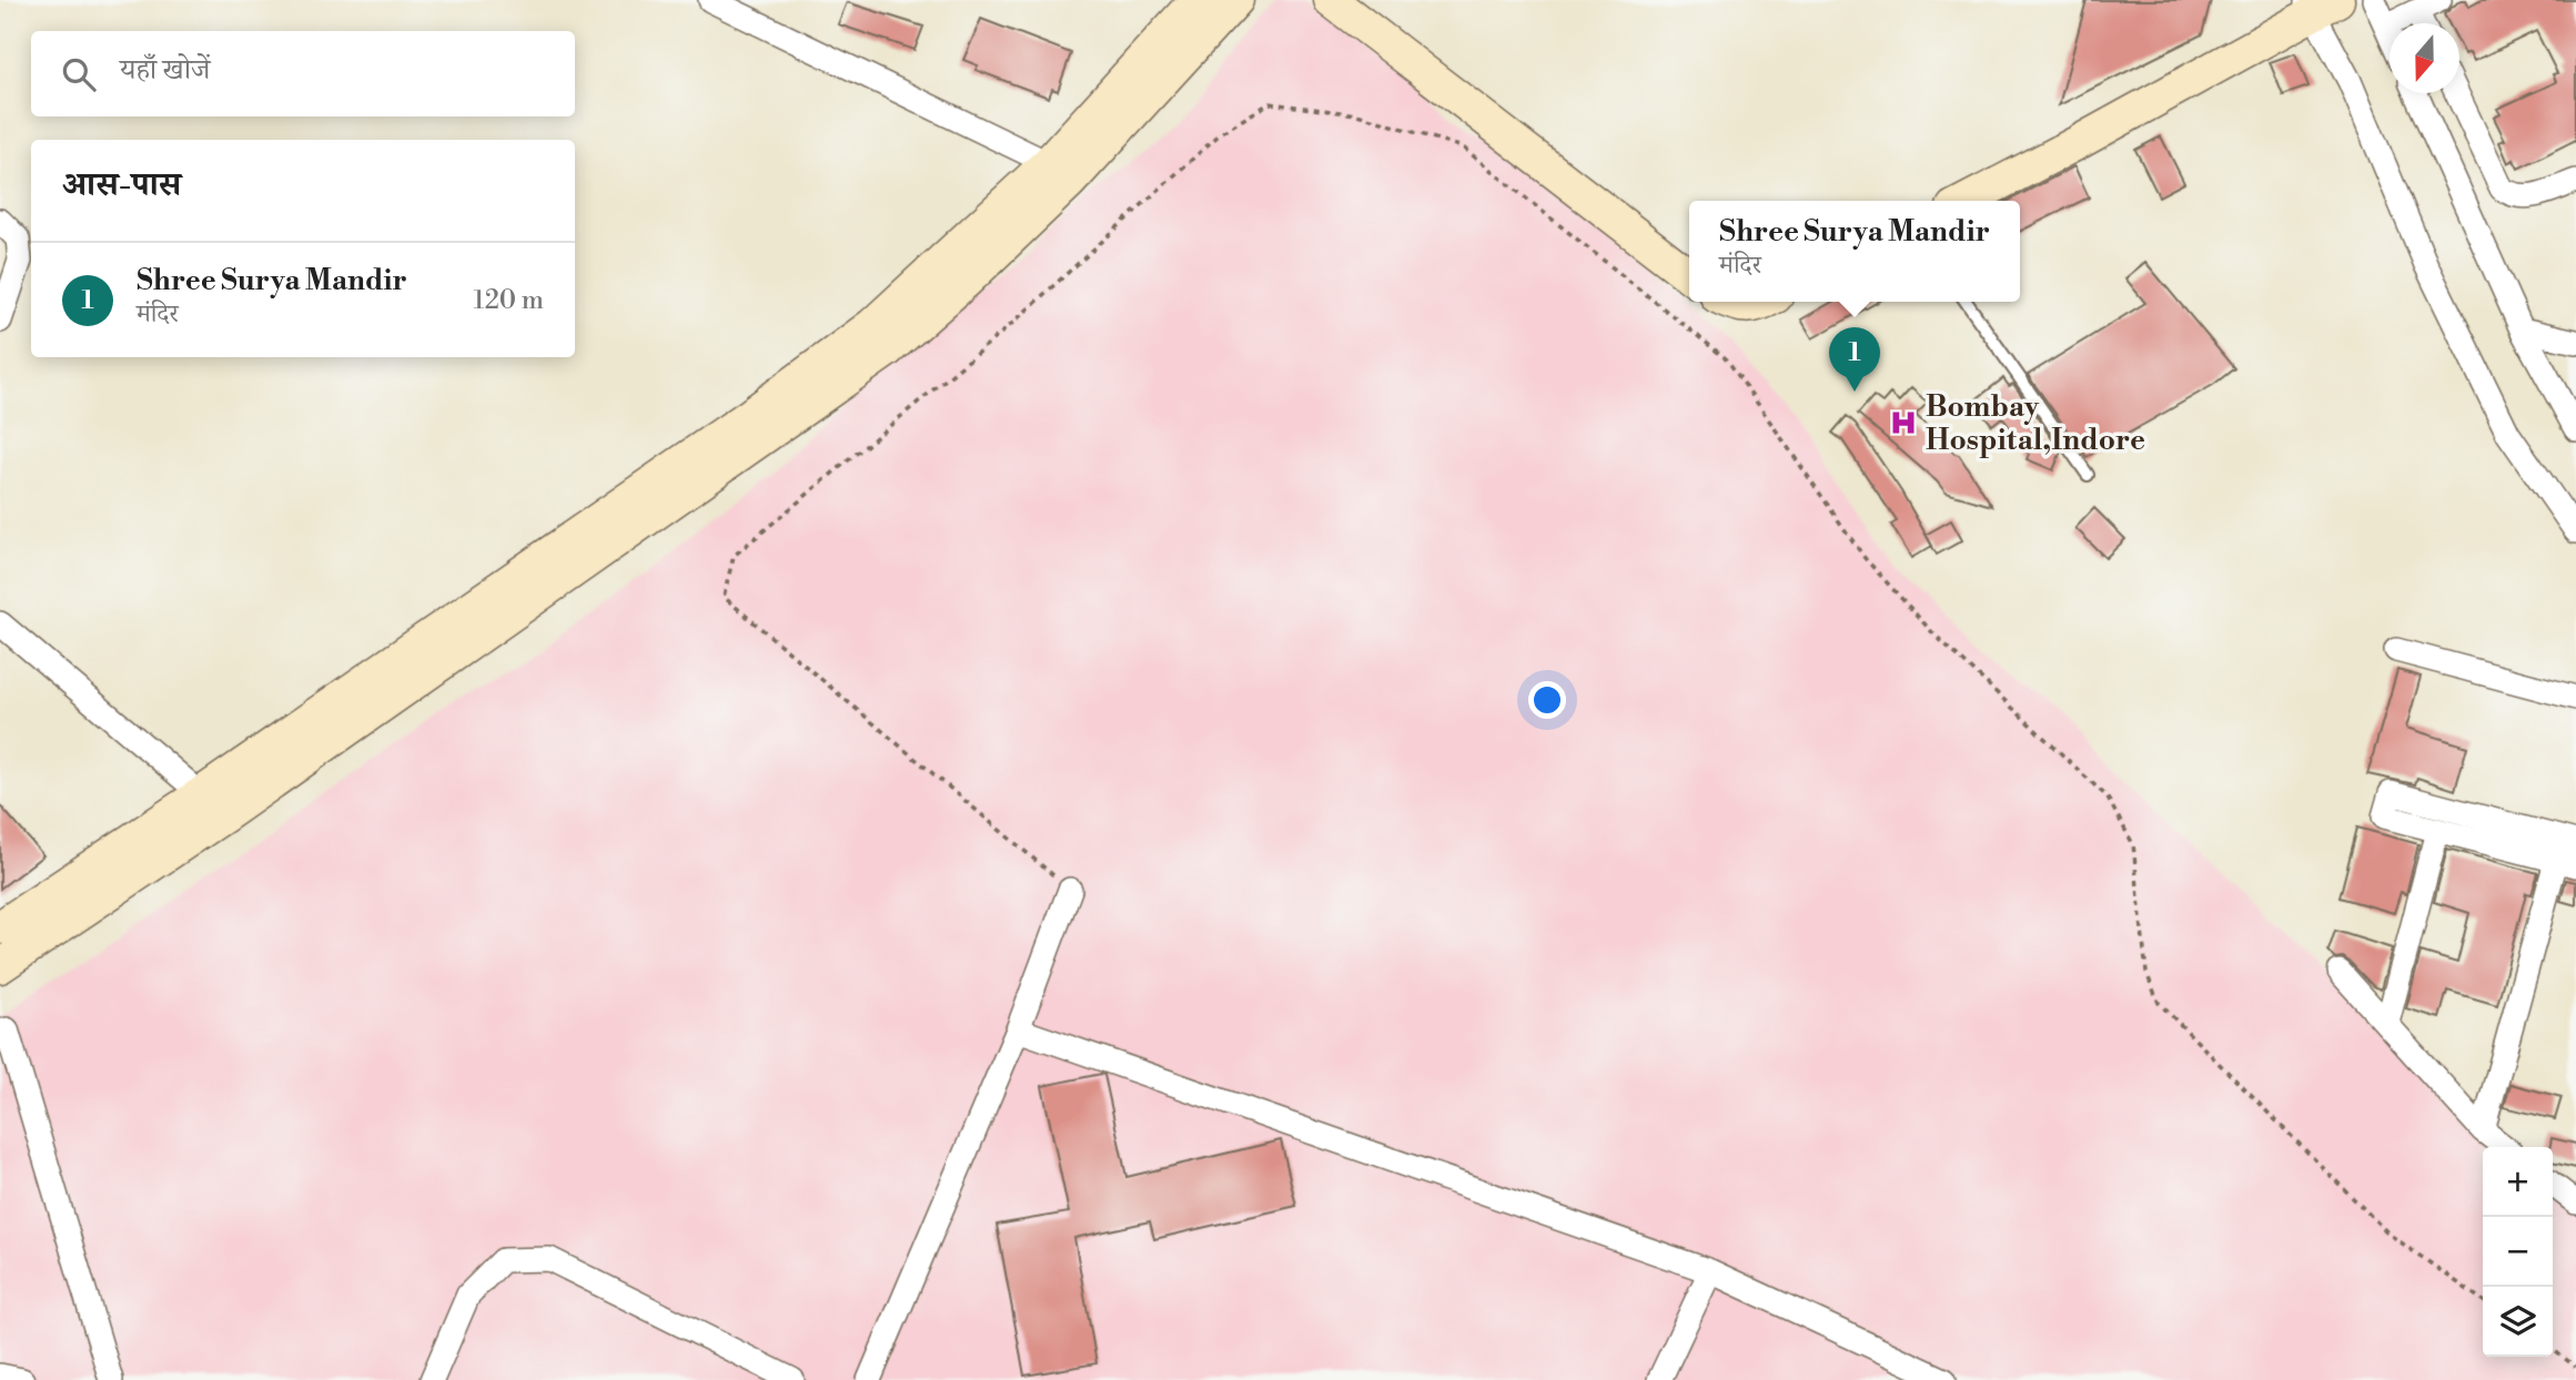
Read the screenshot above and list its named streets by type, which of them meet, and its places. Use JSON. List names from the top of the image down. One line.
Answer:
{"places":{"hospital":["Bombay Hospital,Indore"]},"north":"bottom","page":{"search":"यहाँ खोजें","heading":"आस-पास","popup":["Shree Surya Mandir","मंदिर"],"list":[{"mark":"1","name":"Shree Surya Mandir","note":"मंदिर","value":"120 m"}],"pins":"1","map_buttons":["+","−"]}}
